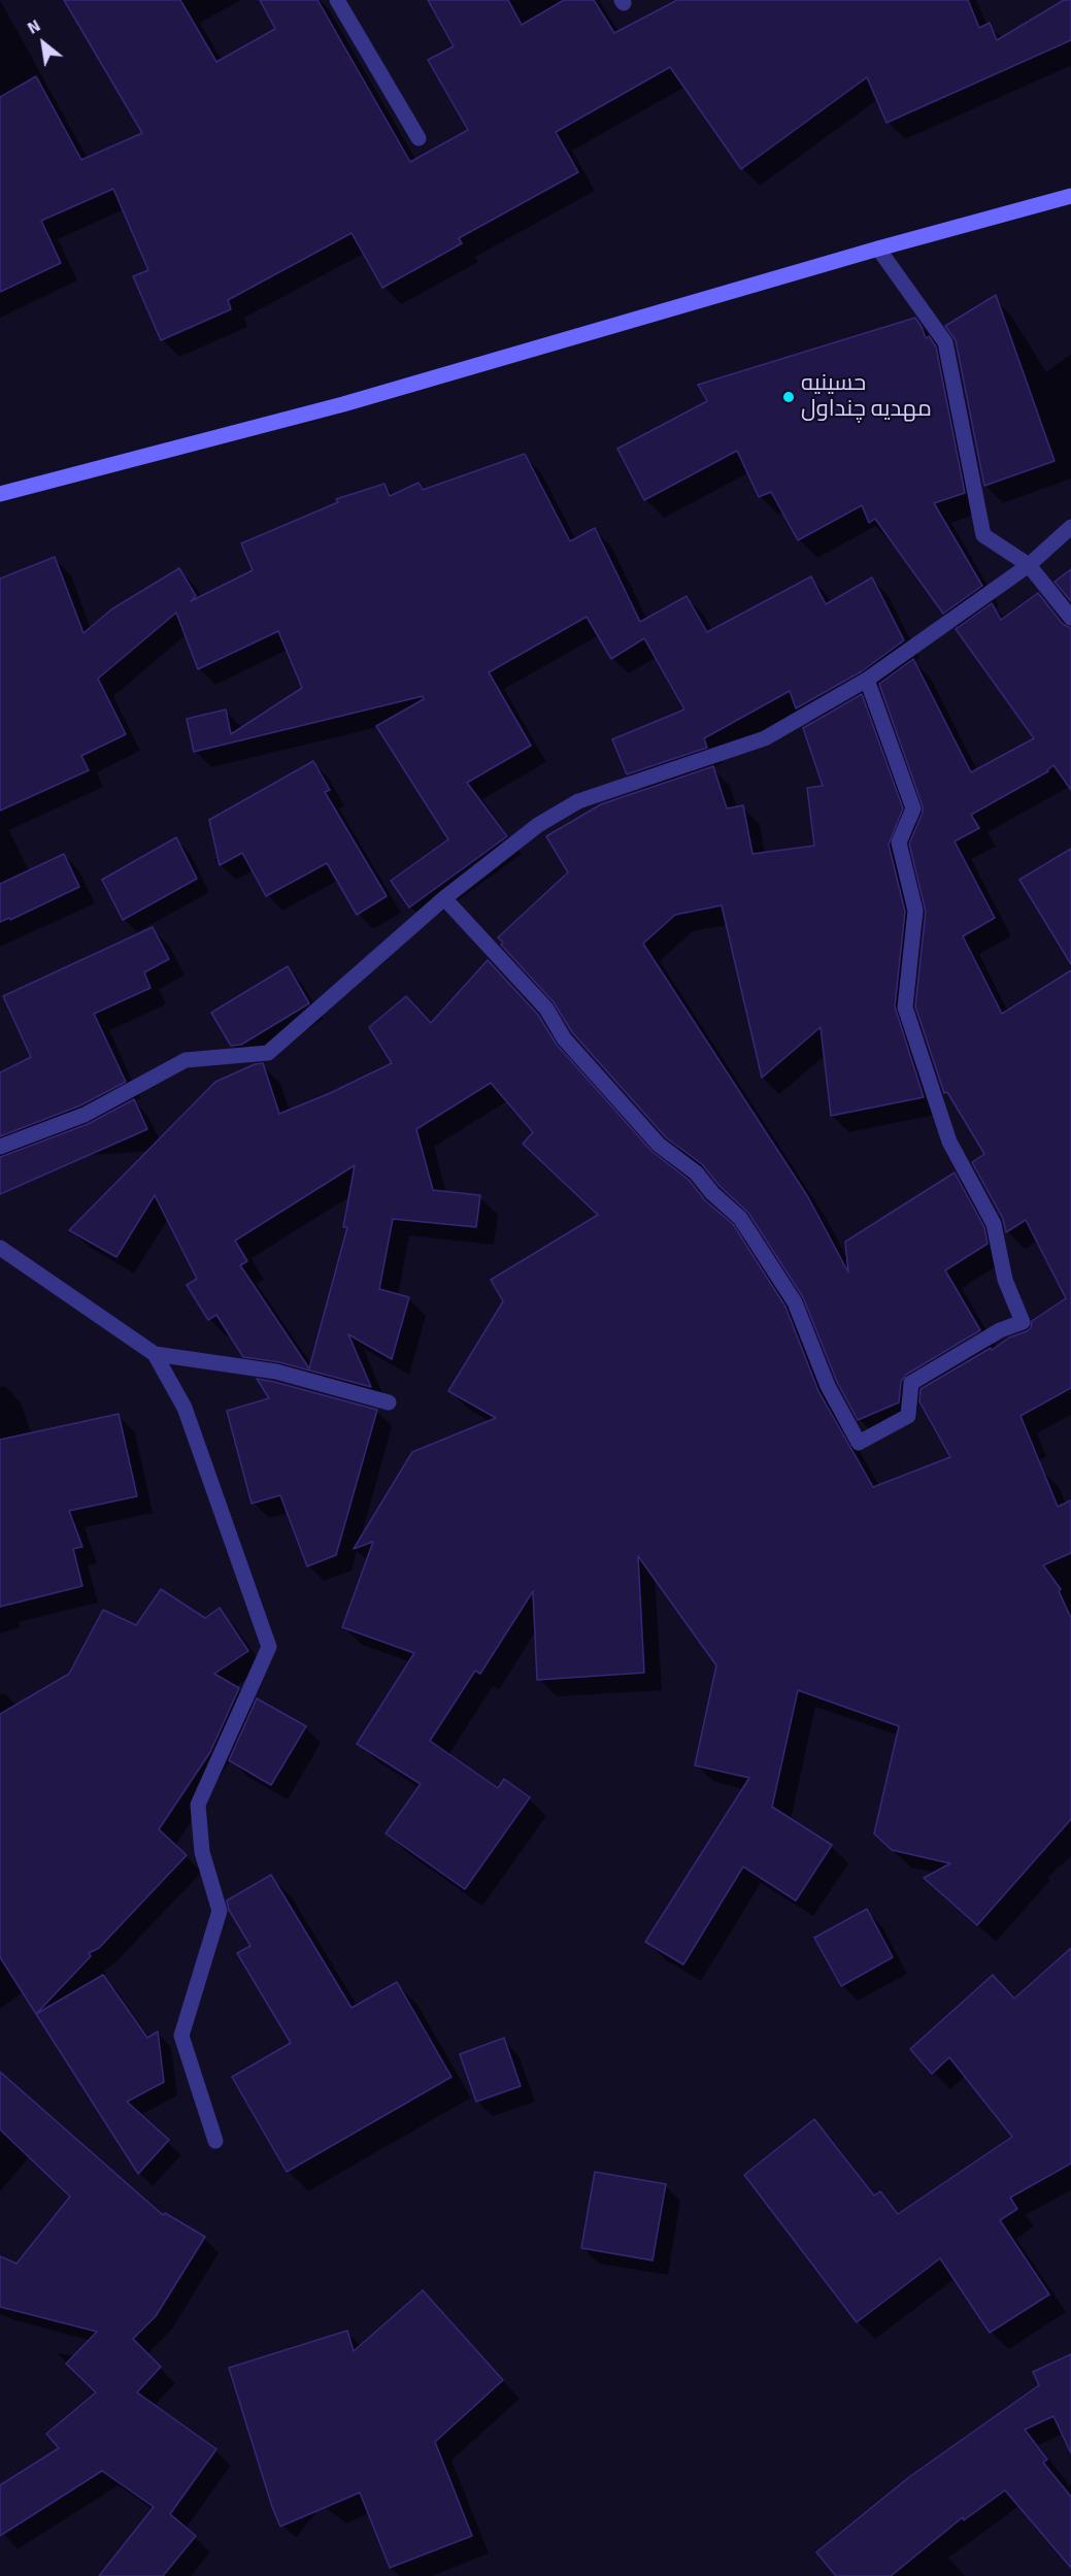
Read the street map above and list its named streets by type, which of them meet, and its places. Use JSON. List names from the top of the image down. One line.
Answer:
{"places":["حسینیه مهدیه چنداول"],"north":"top left"}
